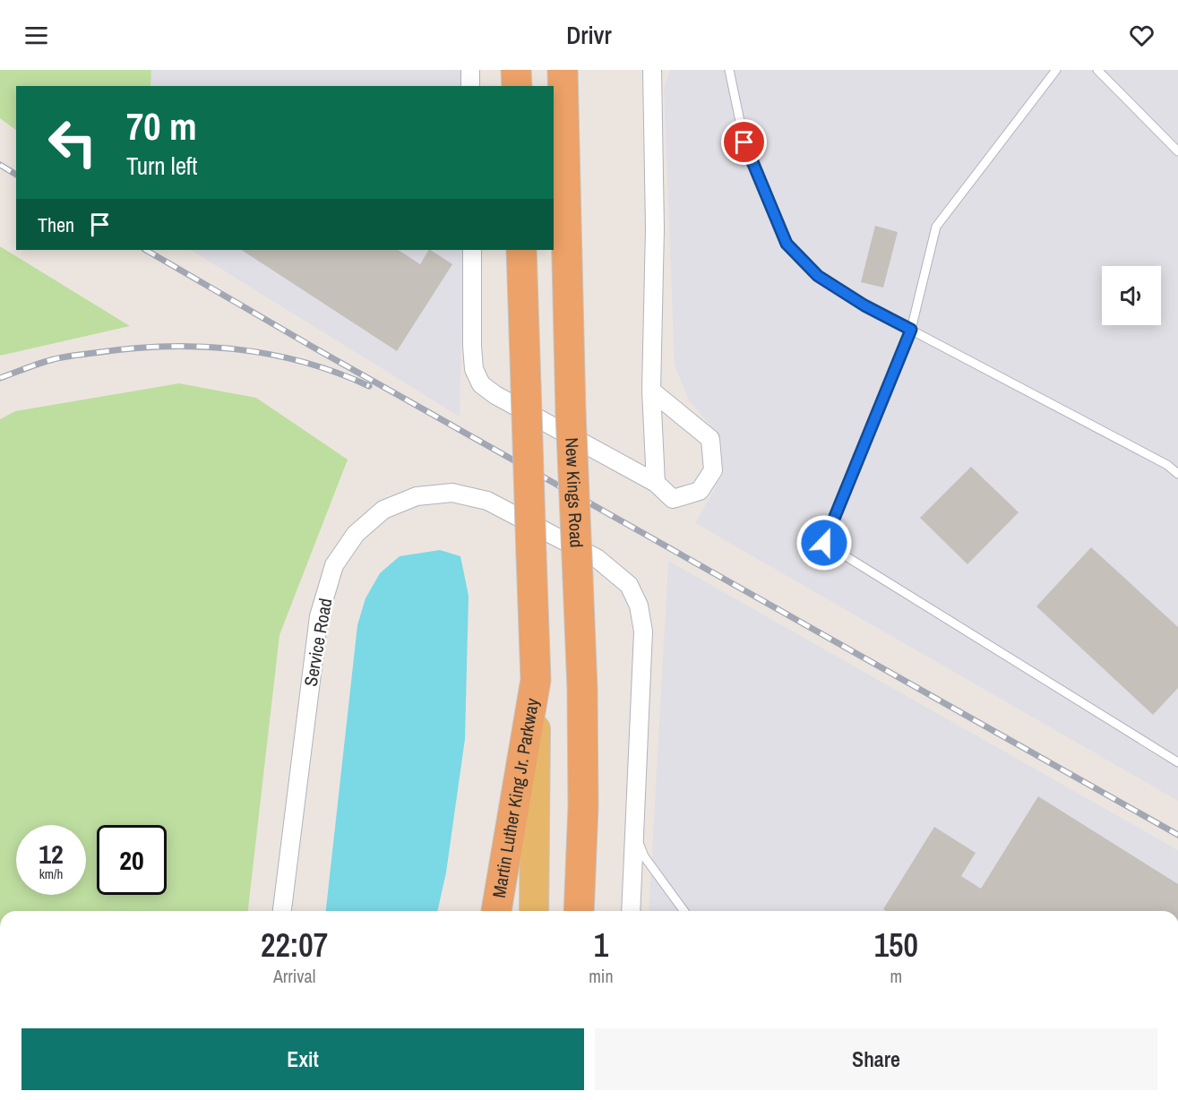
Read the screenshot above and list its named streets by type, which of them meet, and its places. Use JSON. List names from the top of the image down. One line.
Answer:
{"streets":{"highway":["New Kings Road","Martin Luther King Jr. Parkway"],"street":["Service Road"]},"page":{"header":"Drivr","turn":["70 m","Turn left"],"then":"Then","speed":"12 km/h","limit":"20","eta":["22:07","Arrival","1","min","150","m"],"buttons":["Exit","Share"]}}
